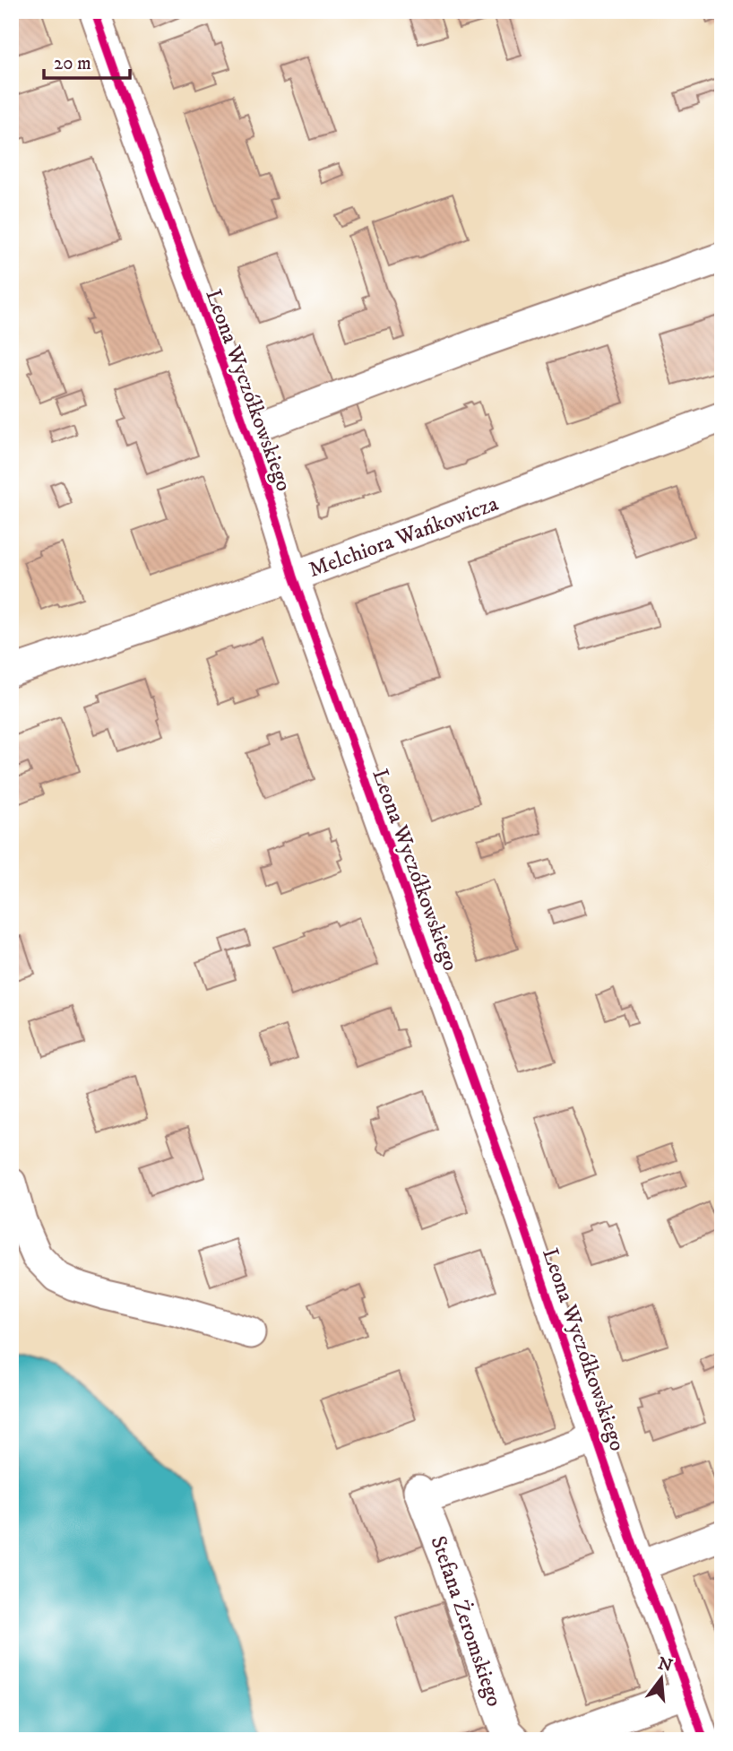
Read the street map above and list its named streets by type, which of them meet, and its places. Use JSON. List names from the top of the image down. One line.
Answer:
{"streets":{"street":["Leona Wyczółkowskiego","Melchiora Wańkowicza","Stefana Żeromskiego"]},"crossings":[["Leona Wyczółkowskiego","Melchiora Wańkowicza"],["Leona Wyczółkowskiego","Stefana Żeromskiego"]],"scale_bar":"20 m","north":"top"}
